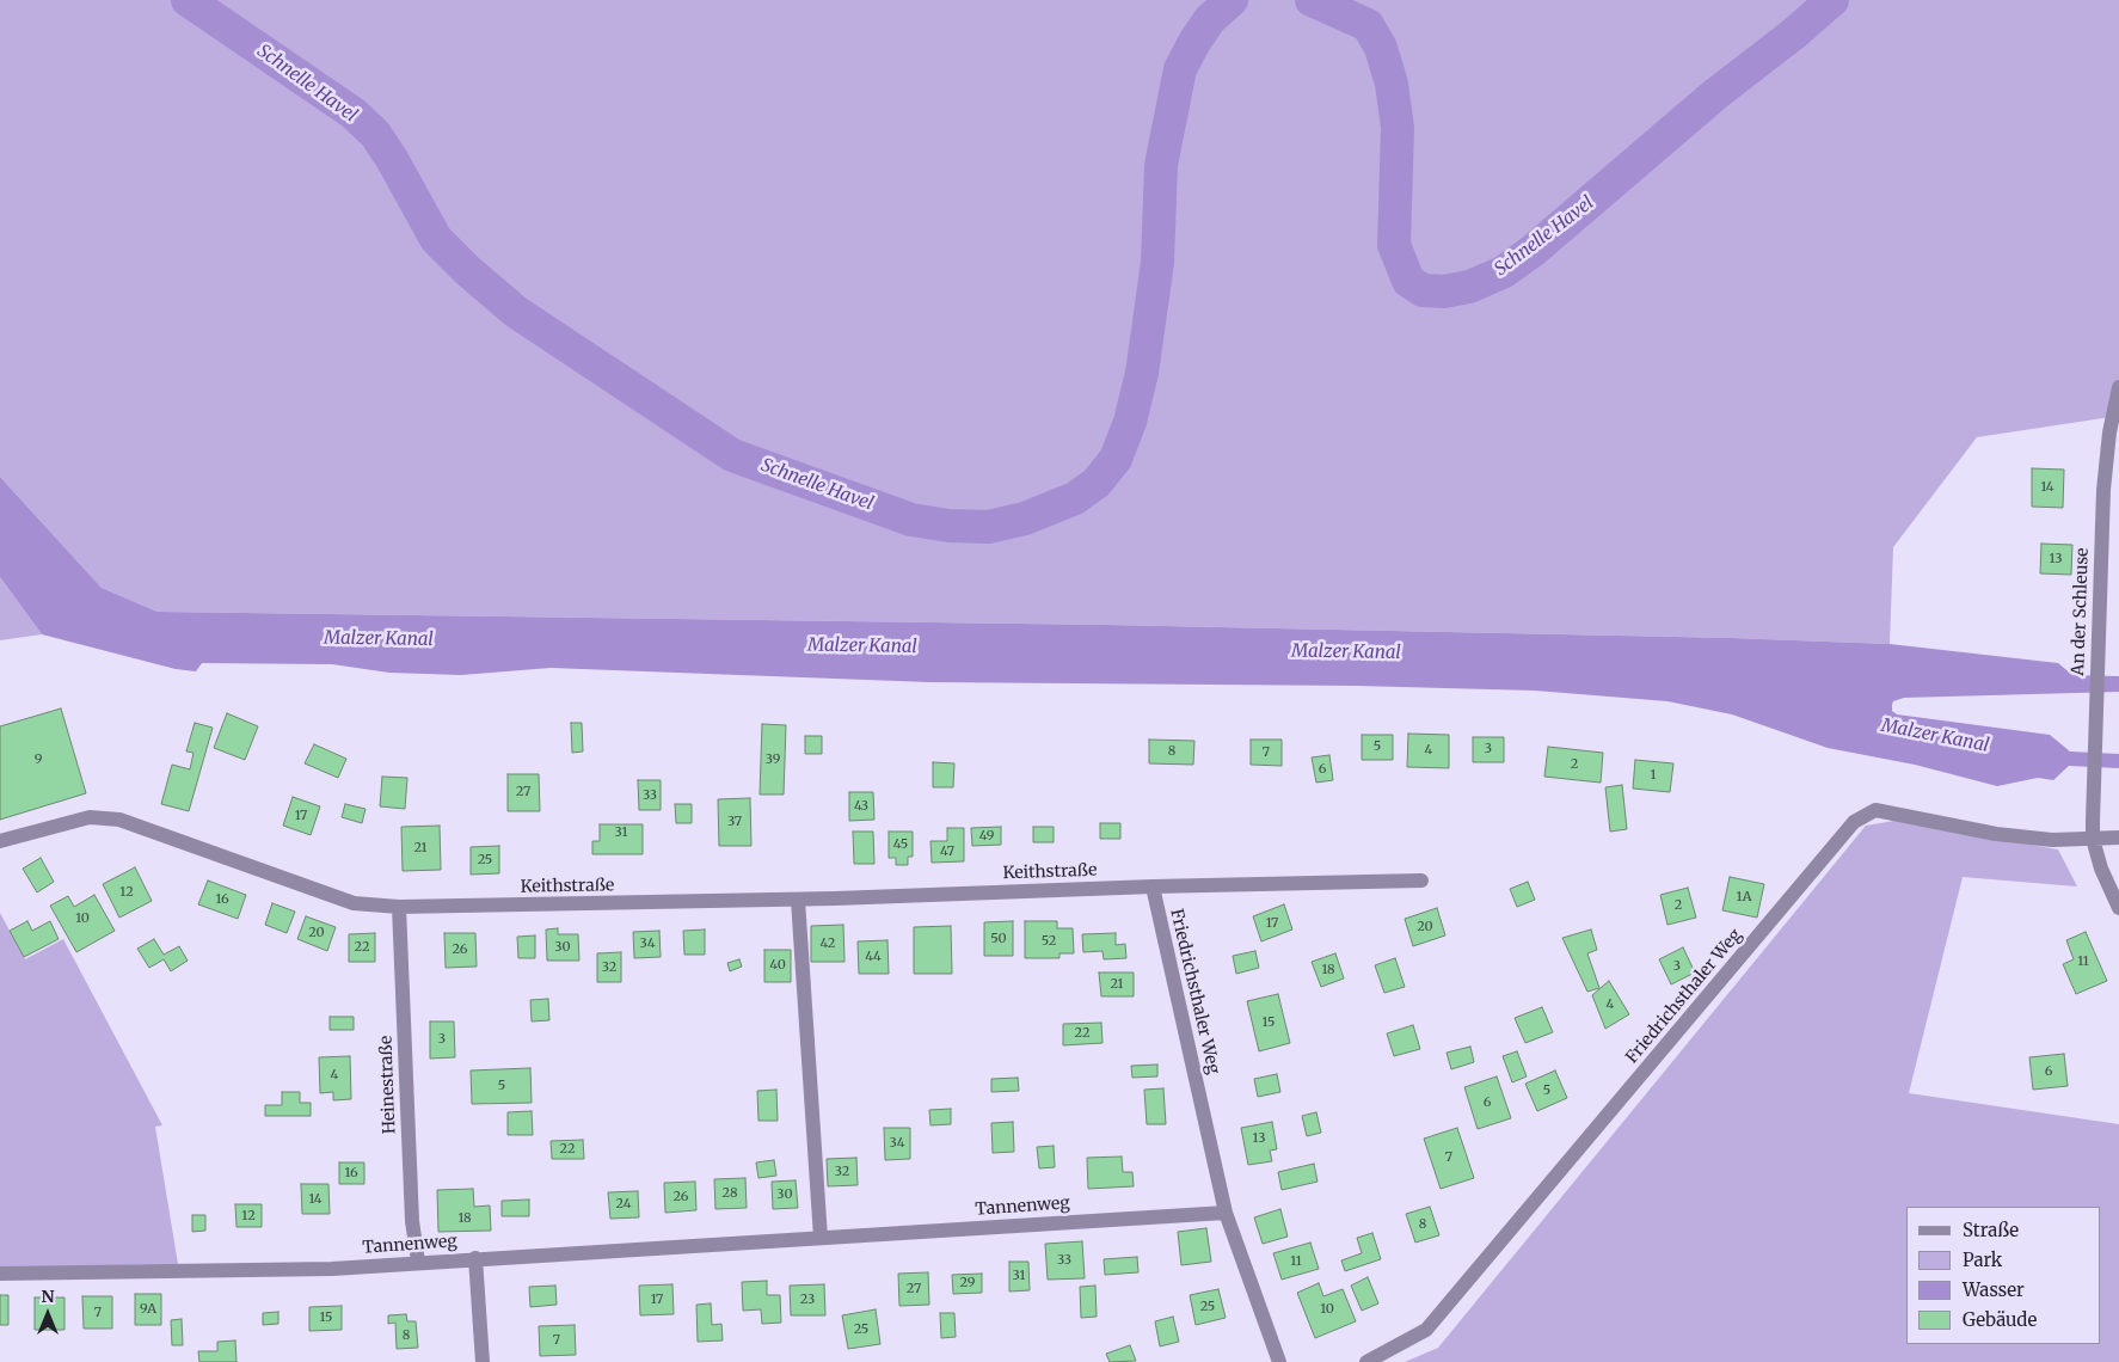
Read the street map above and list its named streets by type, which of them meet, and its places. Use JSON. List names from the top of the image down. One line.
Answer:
{"streets":{"street":["An der Schleuse","Keithstraße","Friedrichsthaler Weg","Heinestraße","Tannenweg"]},"crossings":[["An der Schleuse","Friedrichsthaler Weg"],["Keithstraße","Friedrichsthaler Weg"],["Keithstraße","Heinestraße"],["Friedrichsthaler Weg","Tannenweg"],["Heinestraße","Tannenweg"]],"water":["Schnelle Havel","Malzer Kanal"],"house_numbers":["14","13","5","3","4","8","7","9","39","2","6","1","27","33","43","17","37","31","49","45","21","47","25","12","1A","16","2","10","17","20","20","50","52","34","42","22","30","26","44","11","40","3","32","18","21","4","15","22","3","6","4","5","5","6","13","34","22","7","32","16","28","30","26","14","24","12","18","8","33","11","31","29","27","17","23","25","9A","10","7","15","25","8","7"],"legend":["Straße","Park","Wasser","Gebäude"],"north":"top"}
